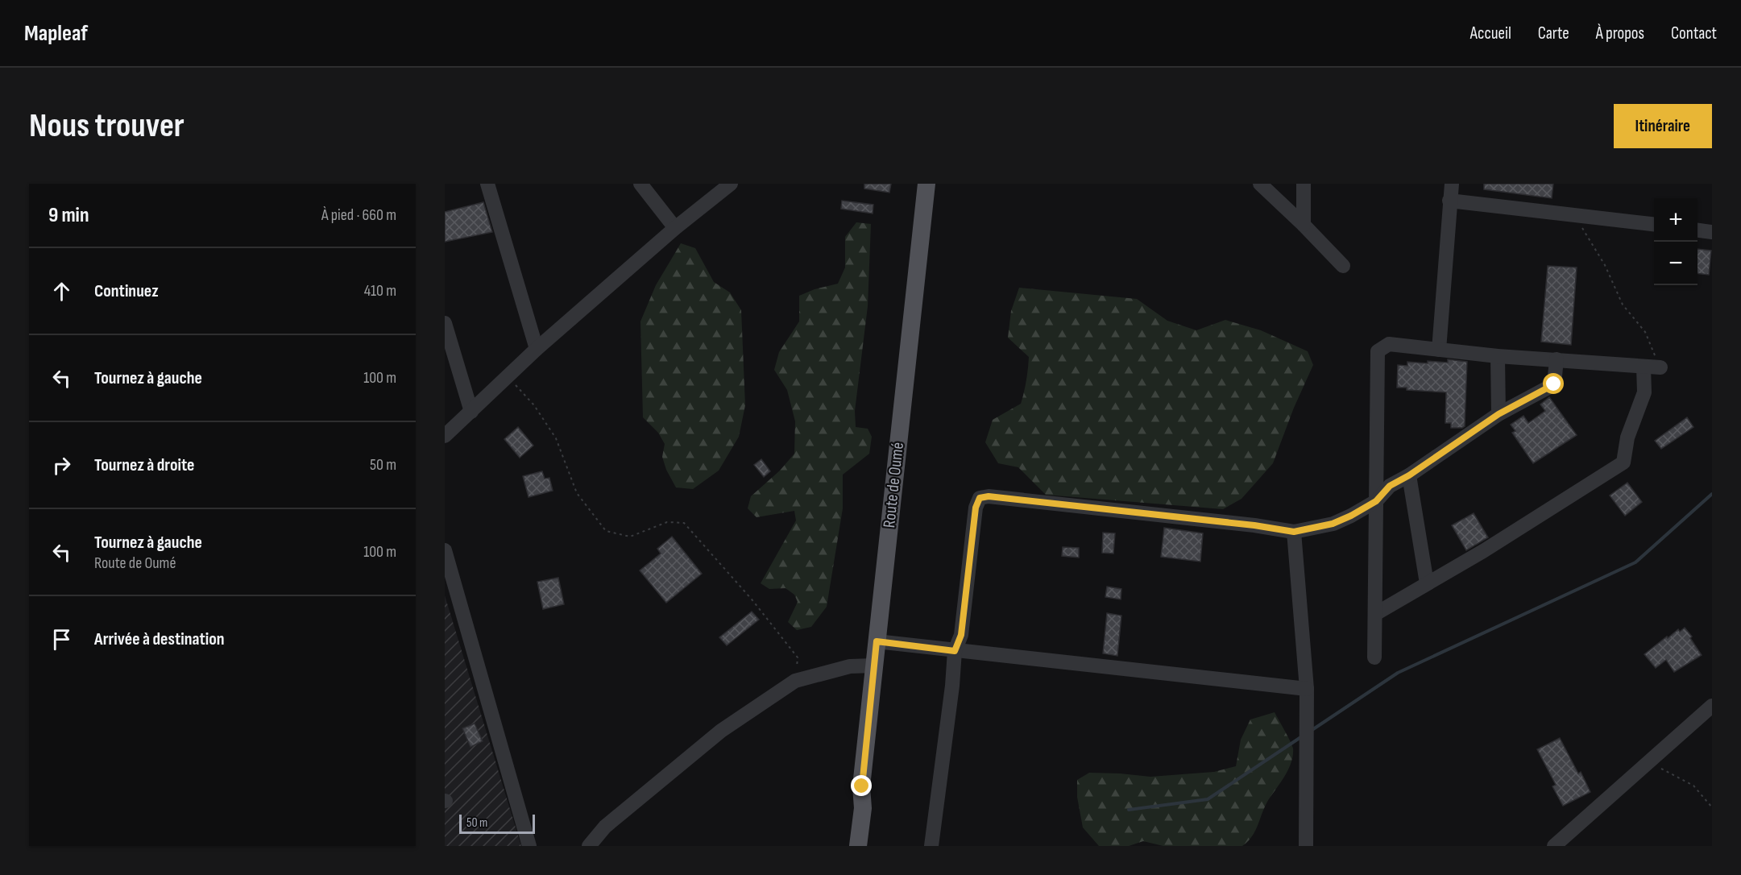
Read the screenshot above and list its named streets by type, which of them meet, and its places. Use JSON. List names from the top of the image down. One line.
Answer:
{"streets":{"main road":["Route de Oumé"]},"scale_bar":"50 m","page":{"header":"Mapleaf","nav":["Accueil","Carte","À propos","Contact"],"buttons":"Itinéraire","title":"Nous trouver","heading":["9 min","À pied · 660 m"],"map_buttons":["+","−"],"list":[["Continuez","410 m"],["Tournez à gauche","100 m"],["Tournez à droite","50 m"],["Tournez à gauche","Route de Oumé","100 m"],"Arrivée à destination"],"scale":"50 m"}}
